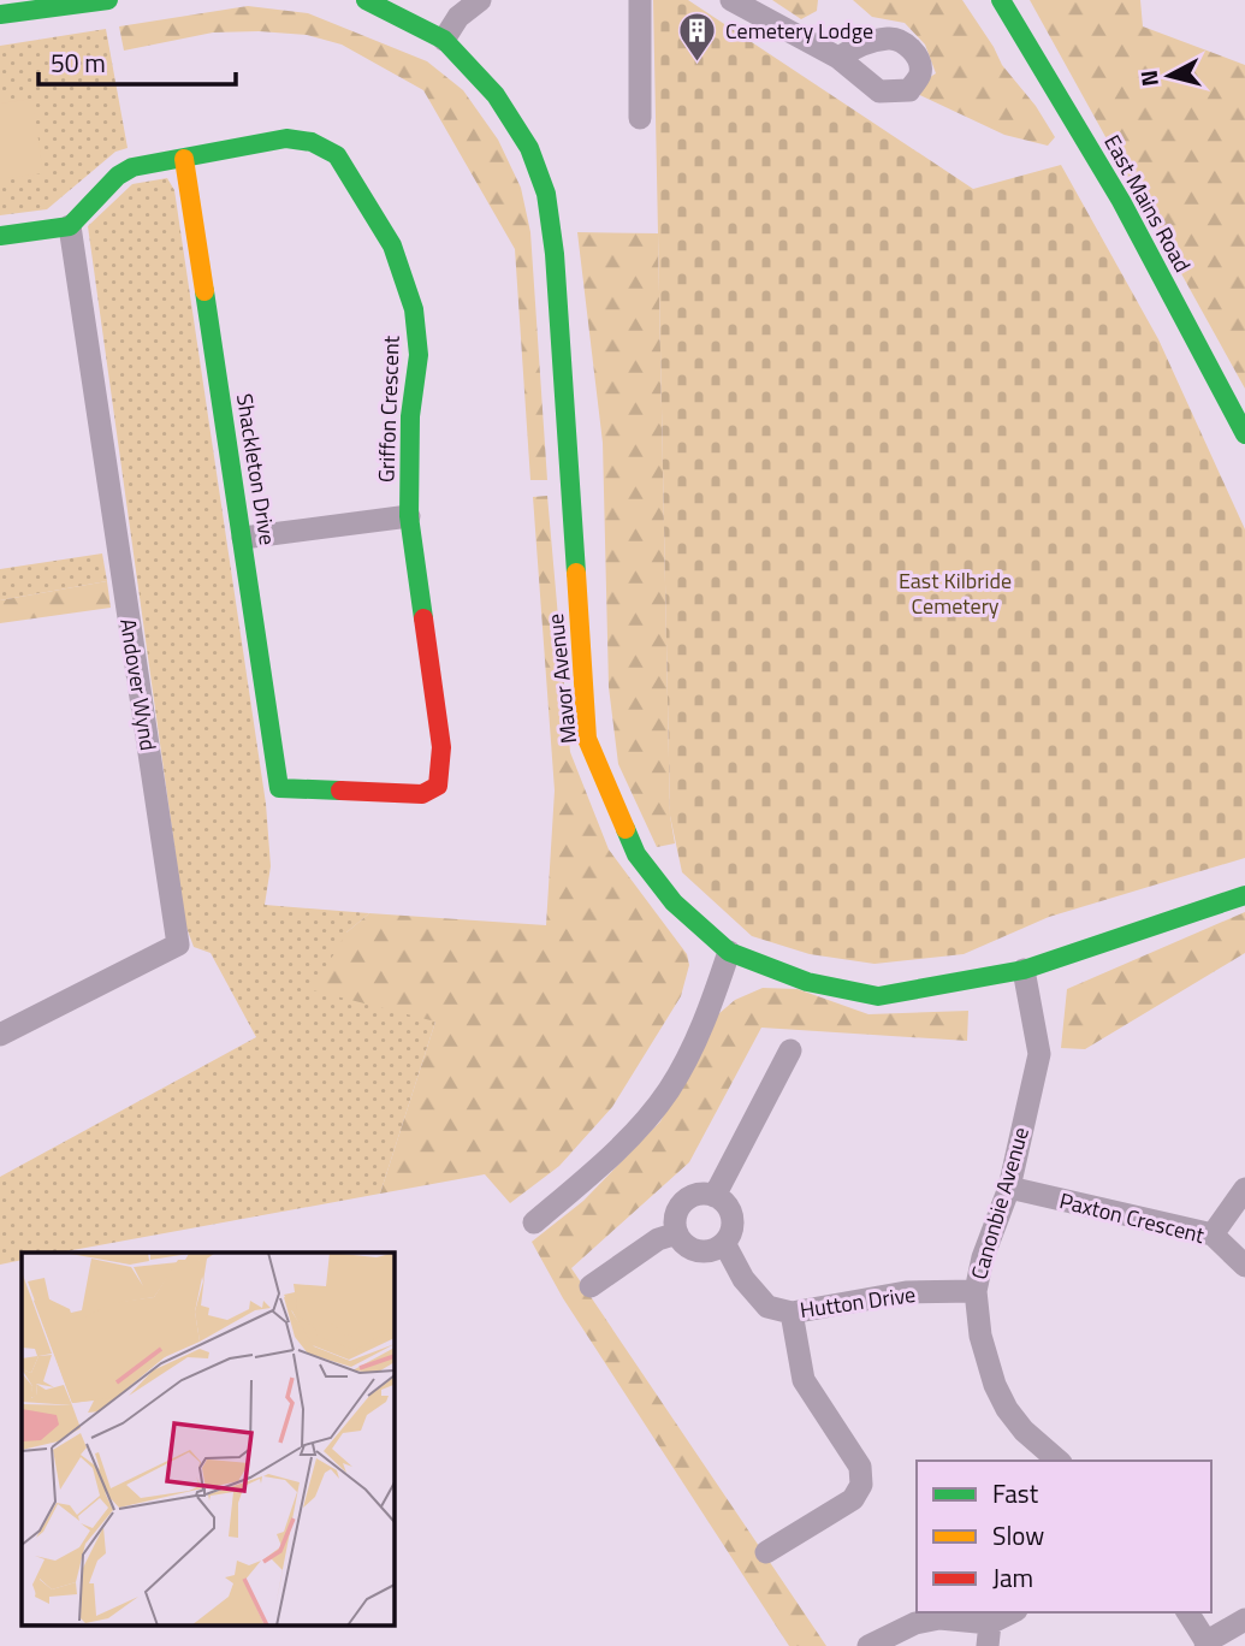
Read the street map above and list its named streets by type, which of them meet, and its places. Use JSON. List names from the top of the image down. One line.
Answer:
{"streets":{"street":["East Mains Road","Griffon Crescent","Shackleton Drive","Mavor Avenue","Andover Wynd","Canonbie Avenue","Paxton Crescent","Hutton Drive"]},"crossings":[["Griffon Crescent","Shackleton Drive"],["Griffon Crescent","Andover Wynd"],["Mavor Avenue","Canonbie Avenue"],["Canonbie Avenue","Paxton Crescent"],["Canonbie Avenue","Hutton Drive"]],"parks":["East Kilbride Cemetery"],"places":{"building":["Cemetery Lodge"]},"legend":["Fast","Slow","Jam"],"scale_bar":"50 m","north":"left"}
